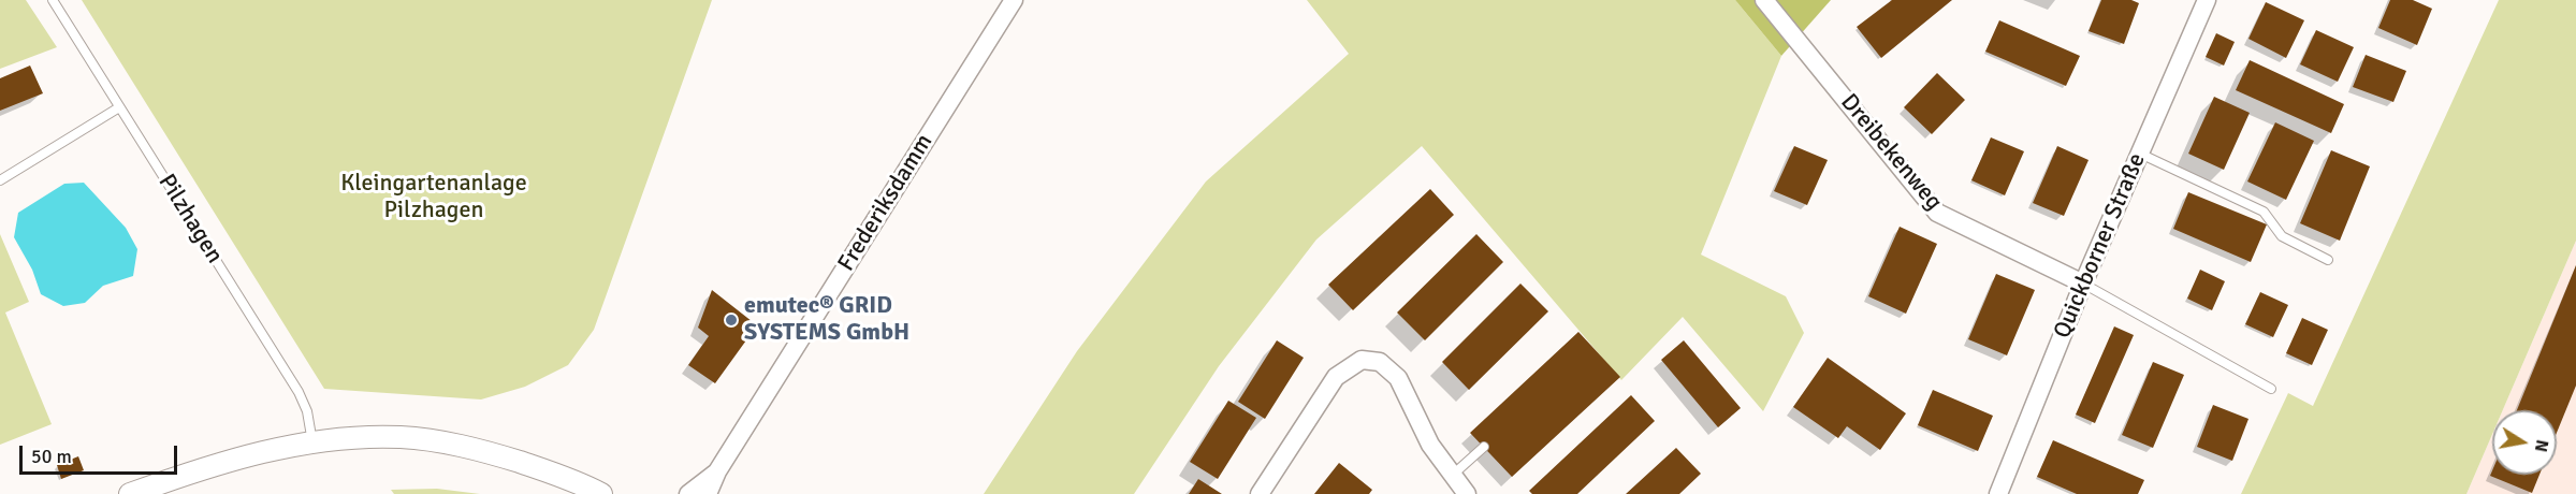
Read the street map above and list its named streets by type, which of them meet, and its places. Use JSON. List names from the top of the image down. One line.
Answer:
{"streets":{"street":["Dreibekenweg","Frederiksdamm","Quickborner Straße"],"lane":["Pilzhagen"]},"crossings":[["Dreibekenweg","Quickborner Straße"]],"parks":["Kleingartenanlage Pilzhagen"],"places":["emutec® GRID SYSTEMS GmbH"],"scale_bar":"50 m","north":"right"}
